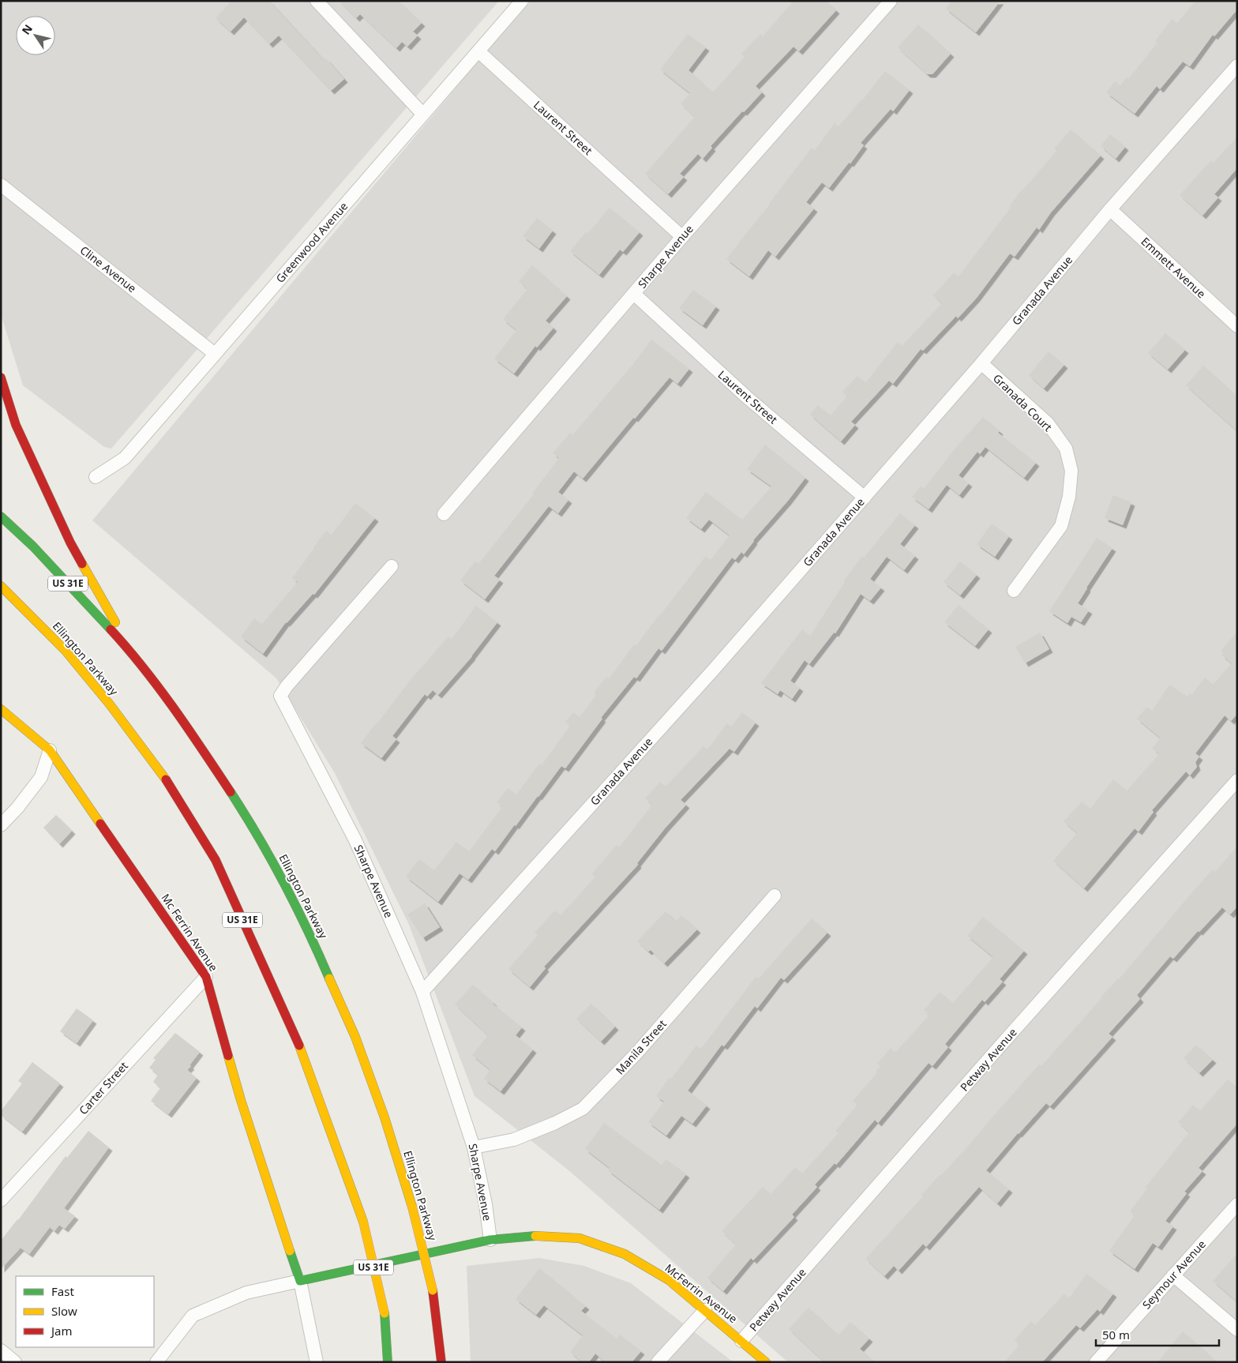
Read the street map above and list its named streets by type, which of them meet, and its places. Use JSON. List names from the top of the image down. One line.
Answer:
{"streets":{"main road":["US 31E","Ellington Parkway","Mc Ferrin Avenue","McFerrin Avenue"],"street":["Laurent Street","Greenwood Avenue","Sharpe Avenue","Emmett Avenue","Cline Avenue","Granada Avenue","Granada Court","Manila Street","Petway Avenue","Carter Street","Seymour Avenue"]},"crossings":[["Laurent Street","Greenwood Avenue"],["Laurent Street","Sharpe Avenue"],["Laurent Street","Granada Avenue"],["Greenwood Avenue","Cline Avenue"],["Sharpe Avenue","Granada Avenue"],["Sharpe Avenue","Manila Street"],["Sharpe Avenue","McFerrin Avenue"],["Emmett Avenue","Granada Avenue"],["Granada Avenue","Granada Court"],["Mc Ferrin Avenue","Carter Street"],["Mc Ferrin Avenue","McFerrin Avenue"],["Petway Avenue","McFerrin Avenue"]],"legend":["Fast","Slow","Jam"],"scale_bar":"50 m","north":"top left"}
